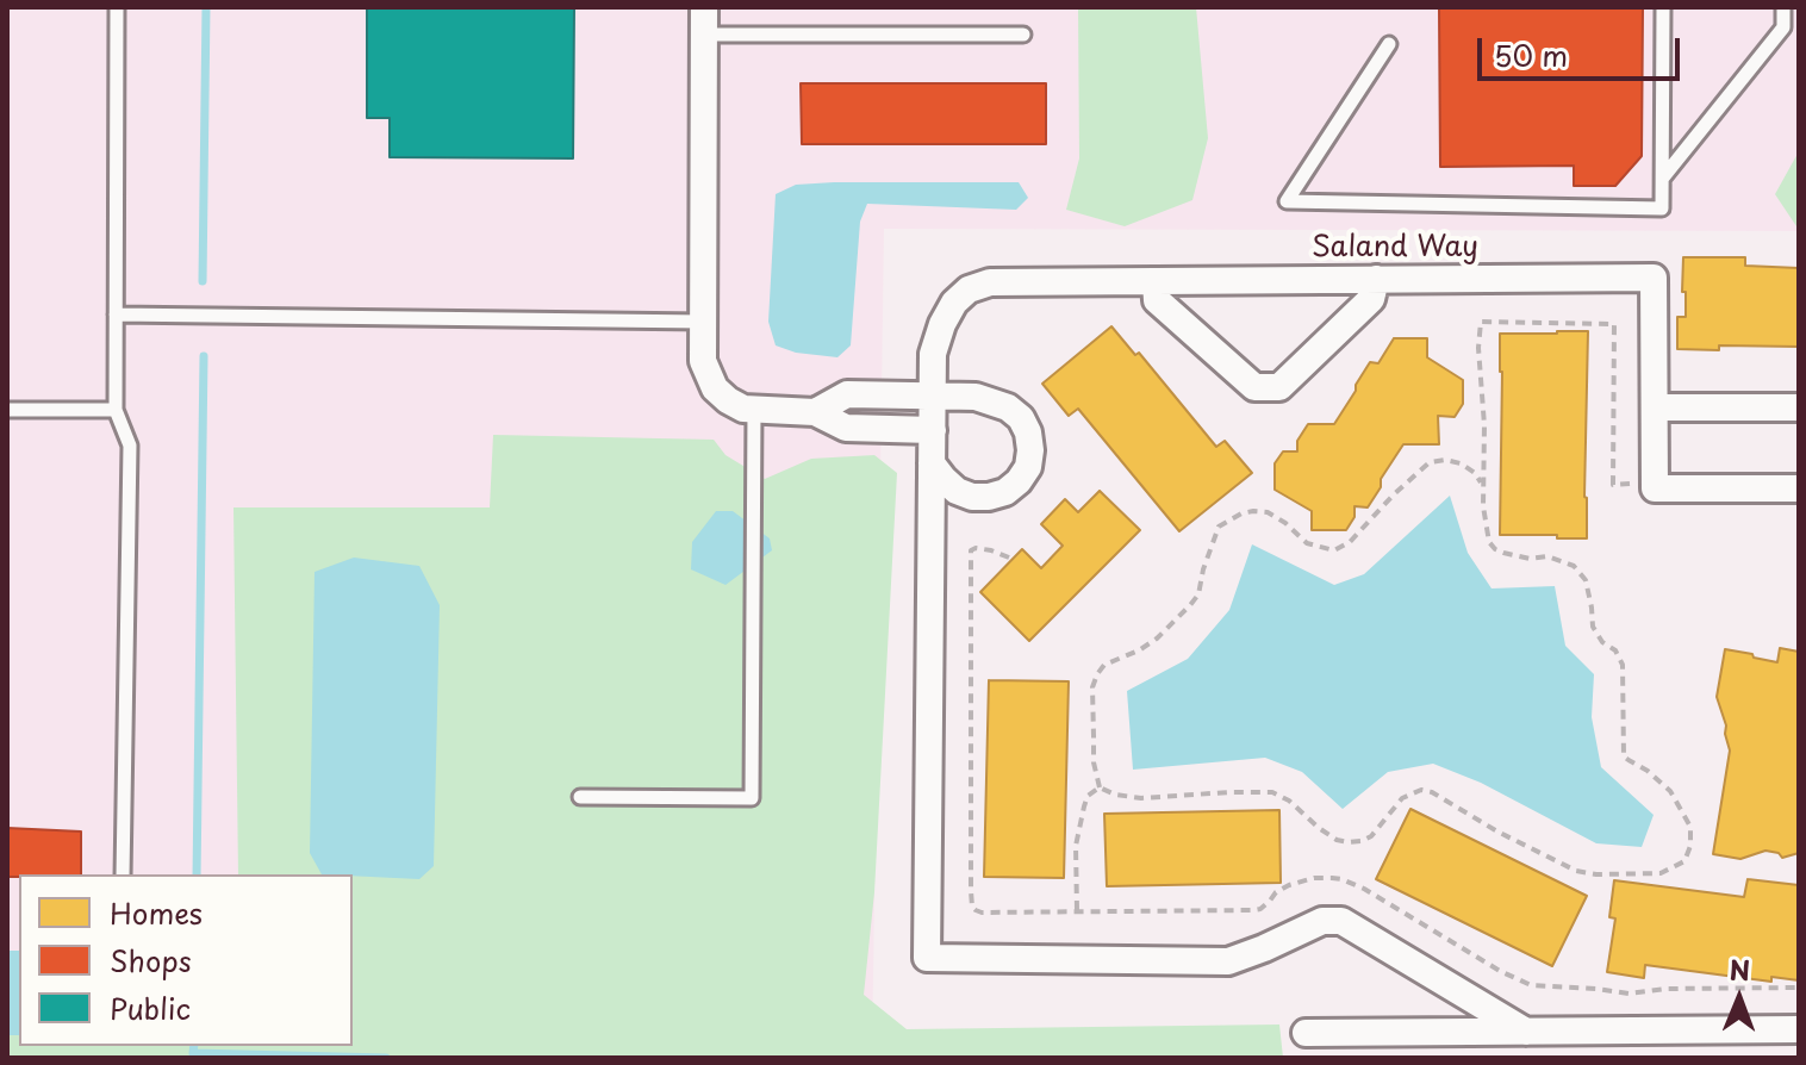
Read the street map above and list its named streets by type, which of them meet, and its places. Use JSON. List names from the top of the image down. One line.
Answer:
{"streets":{"street":["Saland Way"]},"legend":["Homes","Shops","Public"],"scale_bar":"50 m","north":"top"}
